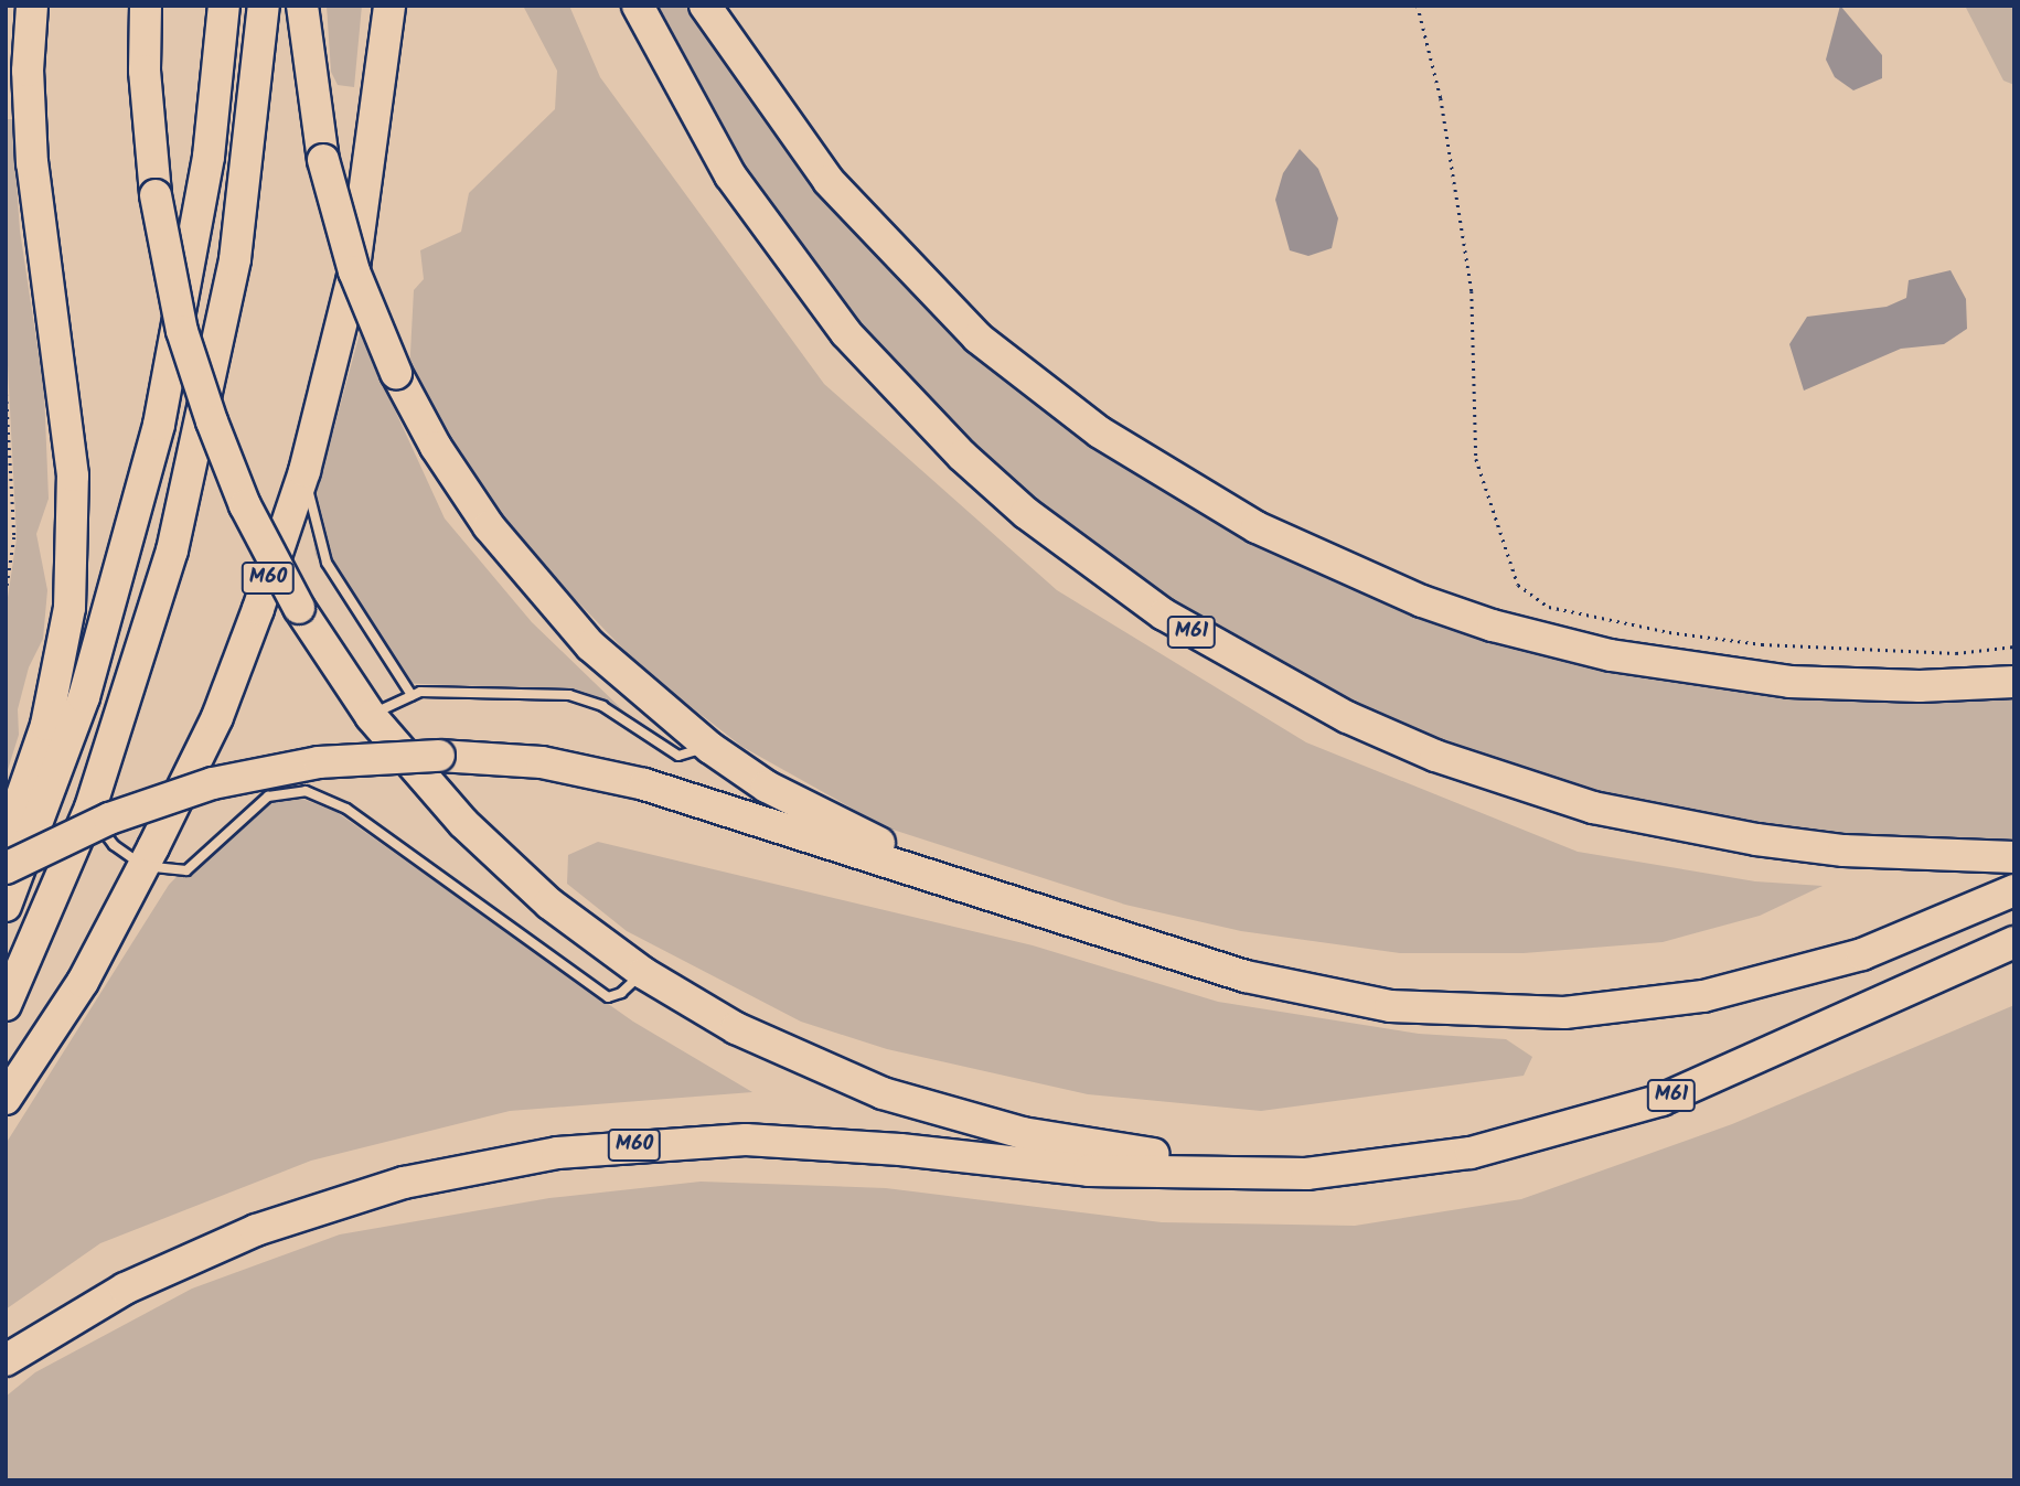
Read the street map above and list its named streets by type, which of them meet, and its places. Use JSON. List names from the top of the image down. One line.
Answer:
{"streets":{"highway":["M60","M61"]},"crossings":[["M60","M61"]]}
